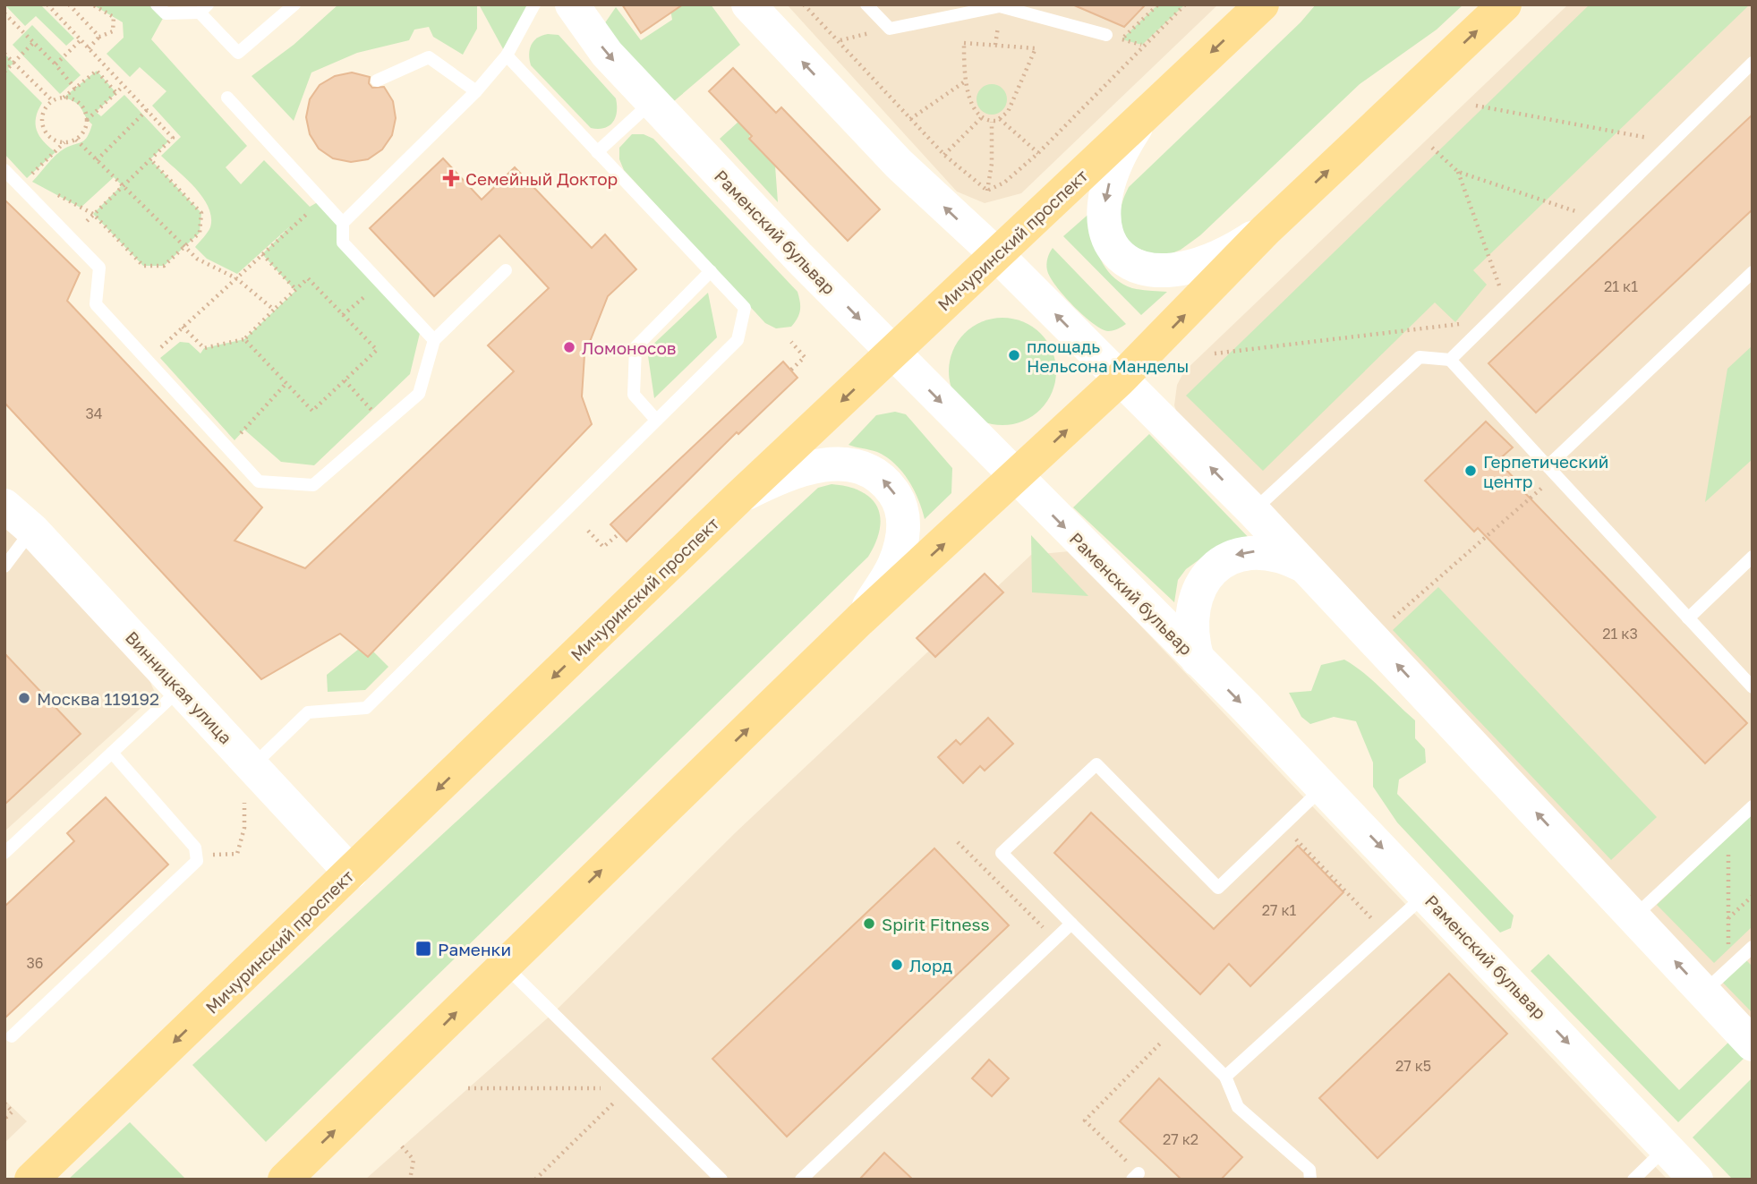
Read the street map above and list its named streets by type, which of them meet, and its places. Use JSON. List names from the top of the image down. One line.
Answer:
{"streets":{"main road":["Мичуринский проспект"],"street":["Раменский бульвар","Винницкая улица"]},"crossings":[["Раменский бульвар","Мичуринский проспект"],["Мичуринский проспект","Винницкая улица"]],"places":{"health":["Семейный Доктор"],"other":["Ломоносов","площадь Нельсона Манделы","Герпетический центр","Москва 119192","Spirit Fitness","Лорд"],"transit":["Раменки"]},"house_numbers":["21 к1","34","21 к3","27 к1","36","27 к5","27 к2"]}
